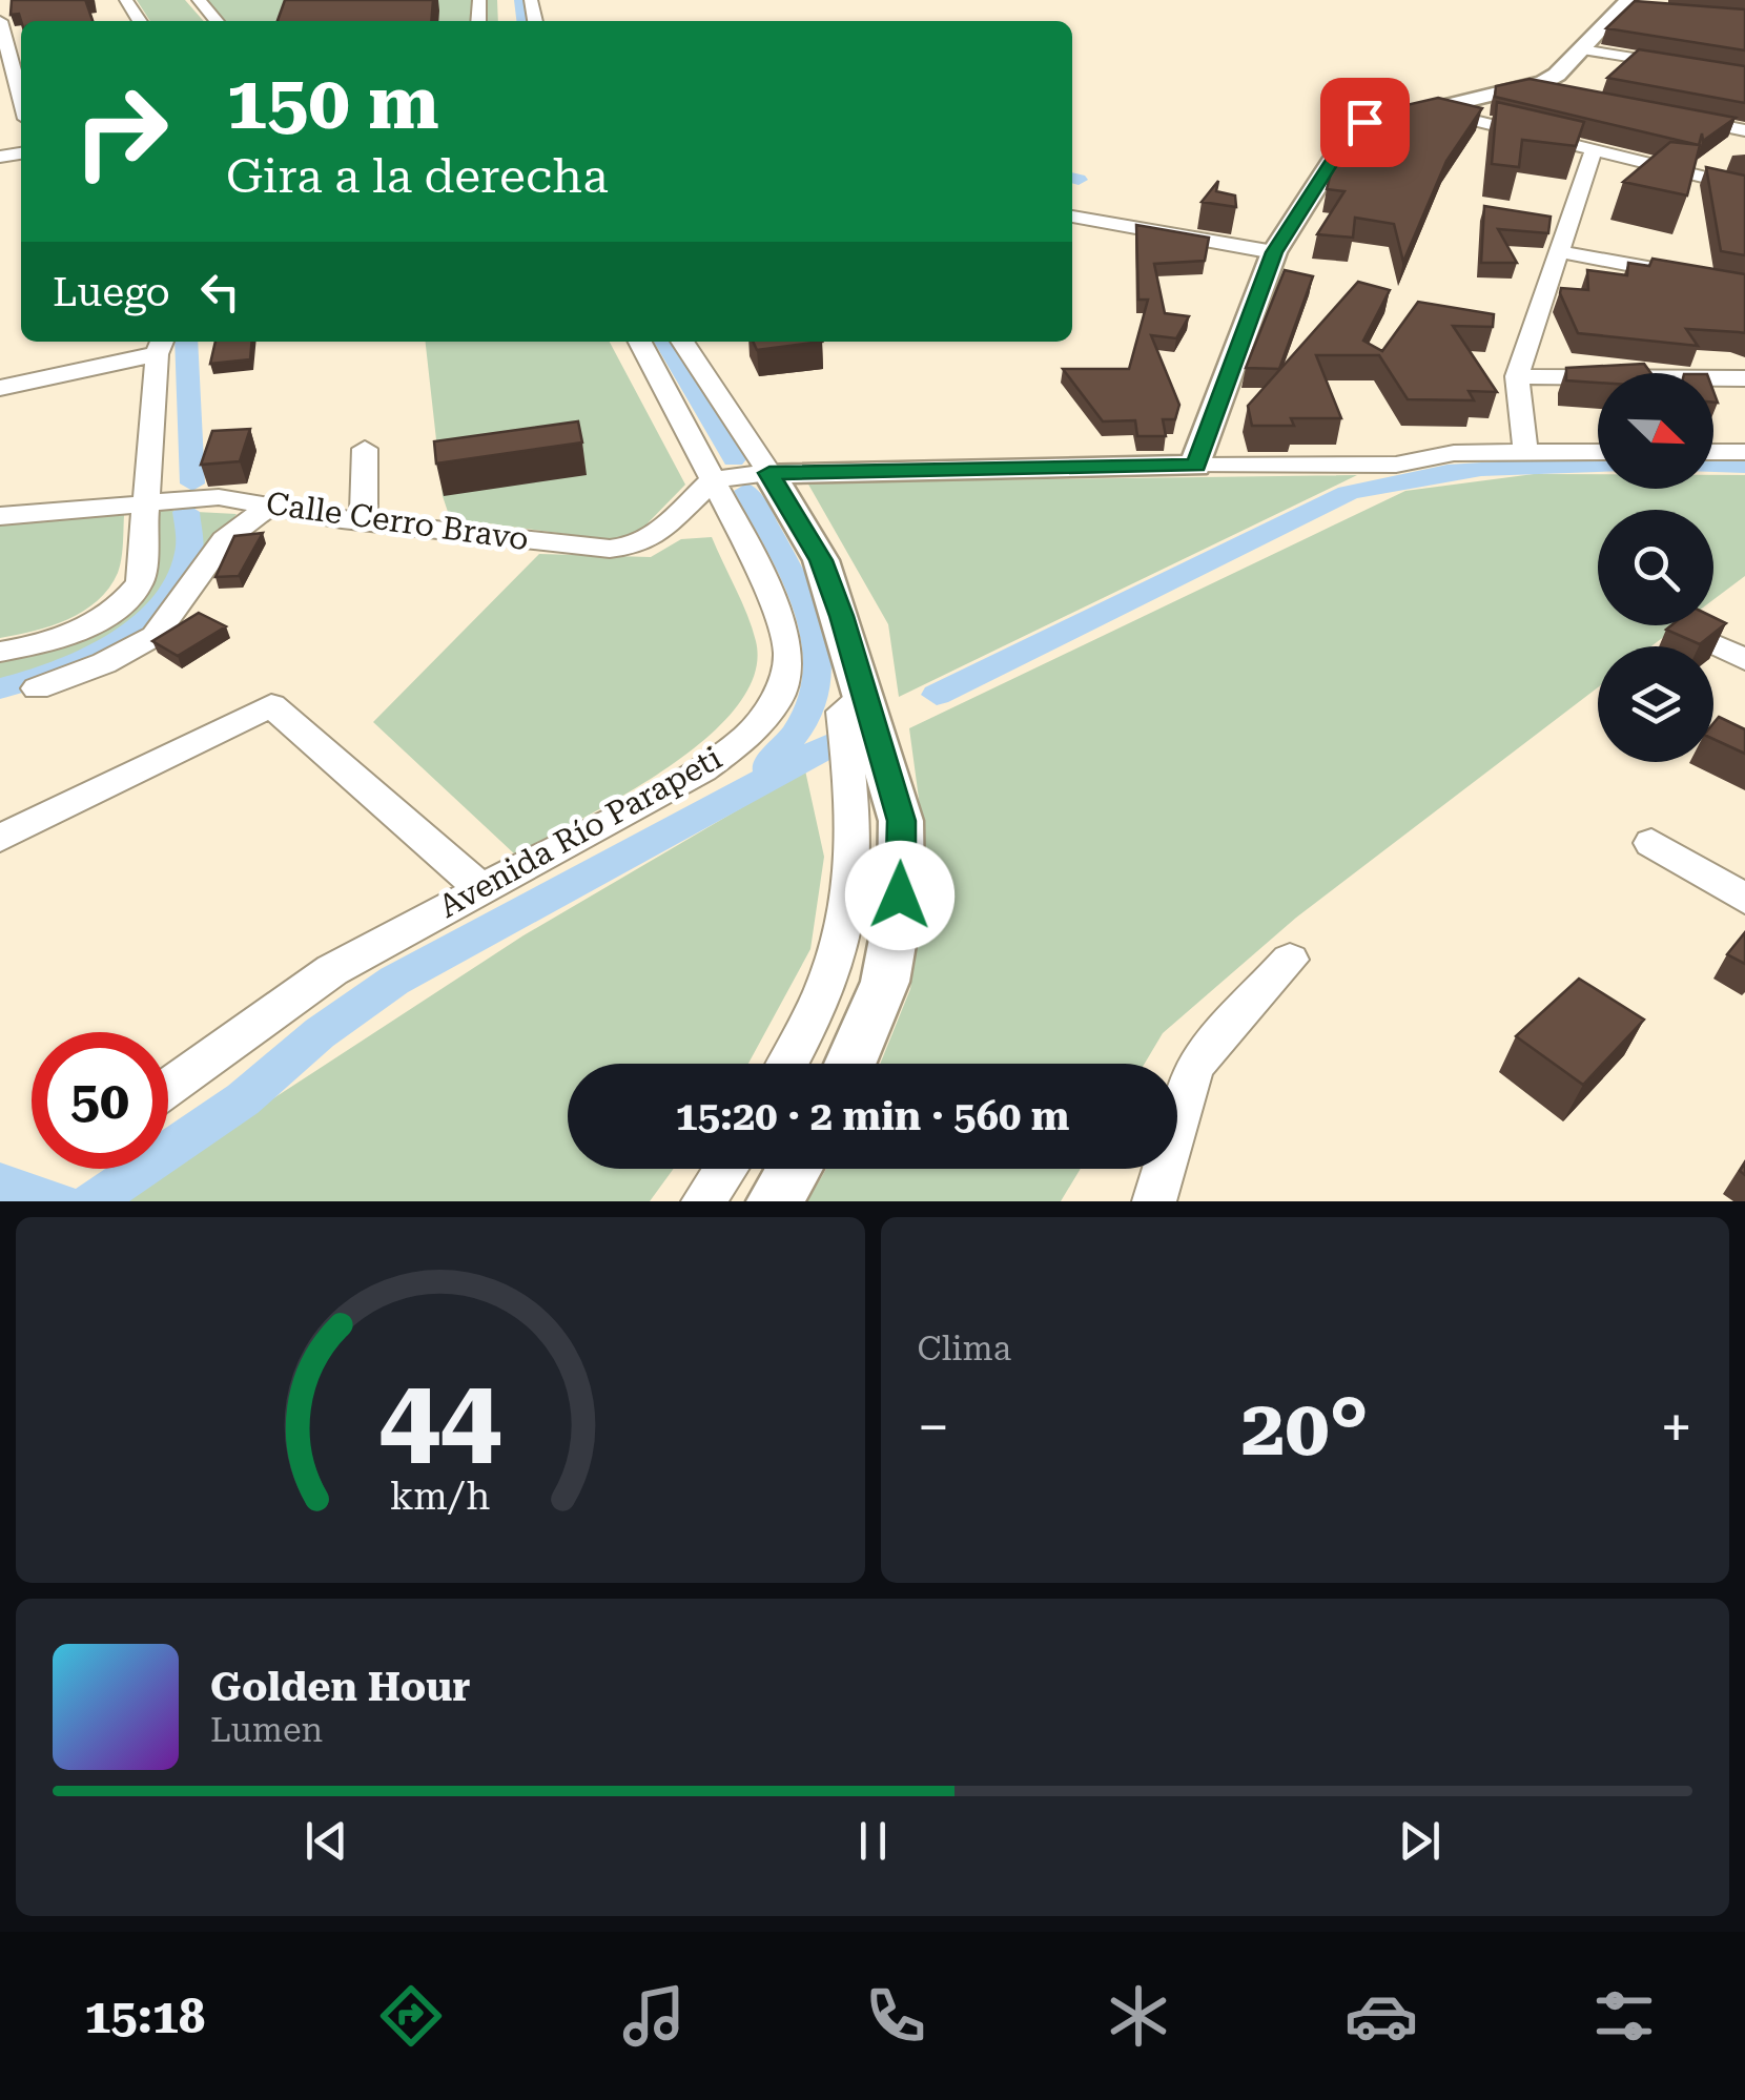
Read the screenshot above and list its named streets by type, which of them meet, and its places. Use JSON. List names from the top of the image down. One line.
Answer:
{"streets":{"street":["Calle Cerro Bravo","Avenida Río Parapeti"]},"crossings":[["Calle Cerro Bravo","Avenida Río Parapeti"]],"north":"bottom right","page":{"turn":["150 m","Gira a la derecha"],"then":"Luego","limit":"50","trip":"15:20 · 2 min · 560 m","tile":"Clima","heat":["−","20°","+"],"song":["Golden Hour","Lumen"],"tabs":"15:18","gauge":["44","km/h"]}}
